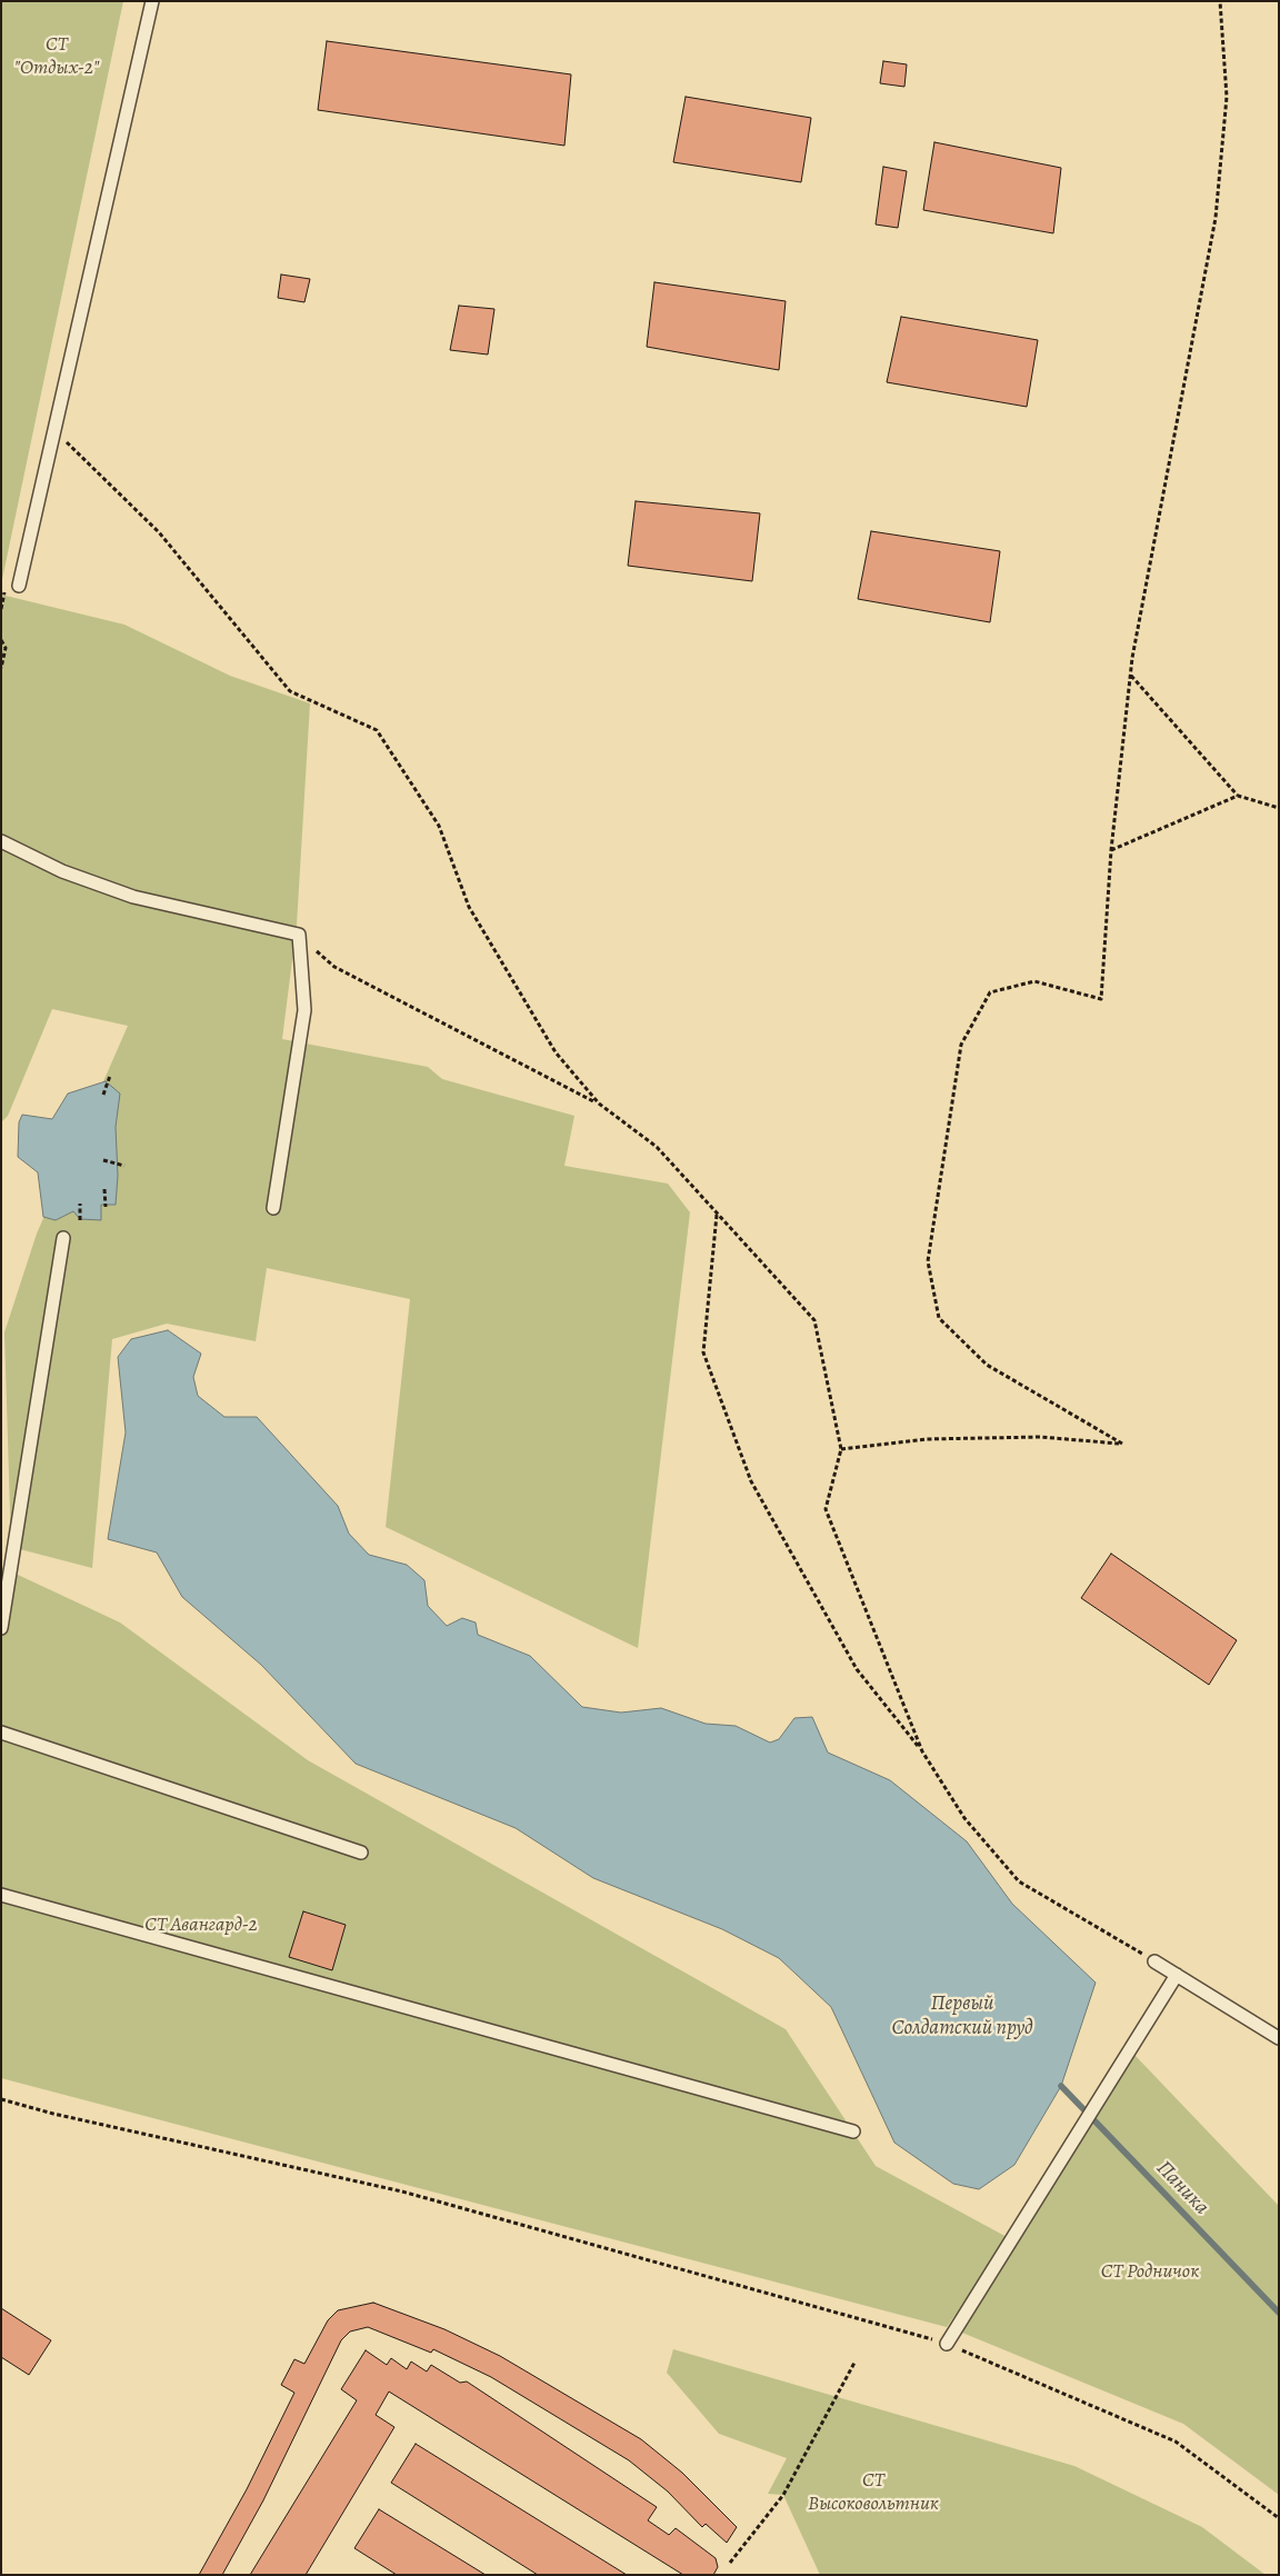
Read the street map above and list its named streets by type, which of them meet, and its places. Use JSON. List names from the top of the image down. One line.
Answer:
{"water":["Первый Солдатский пруд","Паника"],"parks":["СТ \"Отдых-2\"","СТ Авангард-2","СТ Родничок","СТ Высоковольтник"]}
